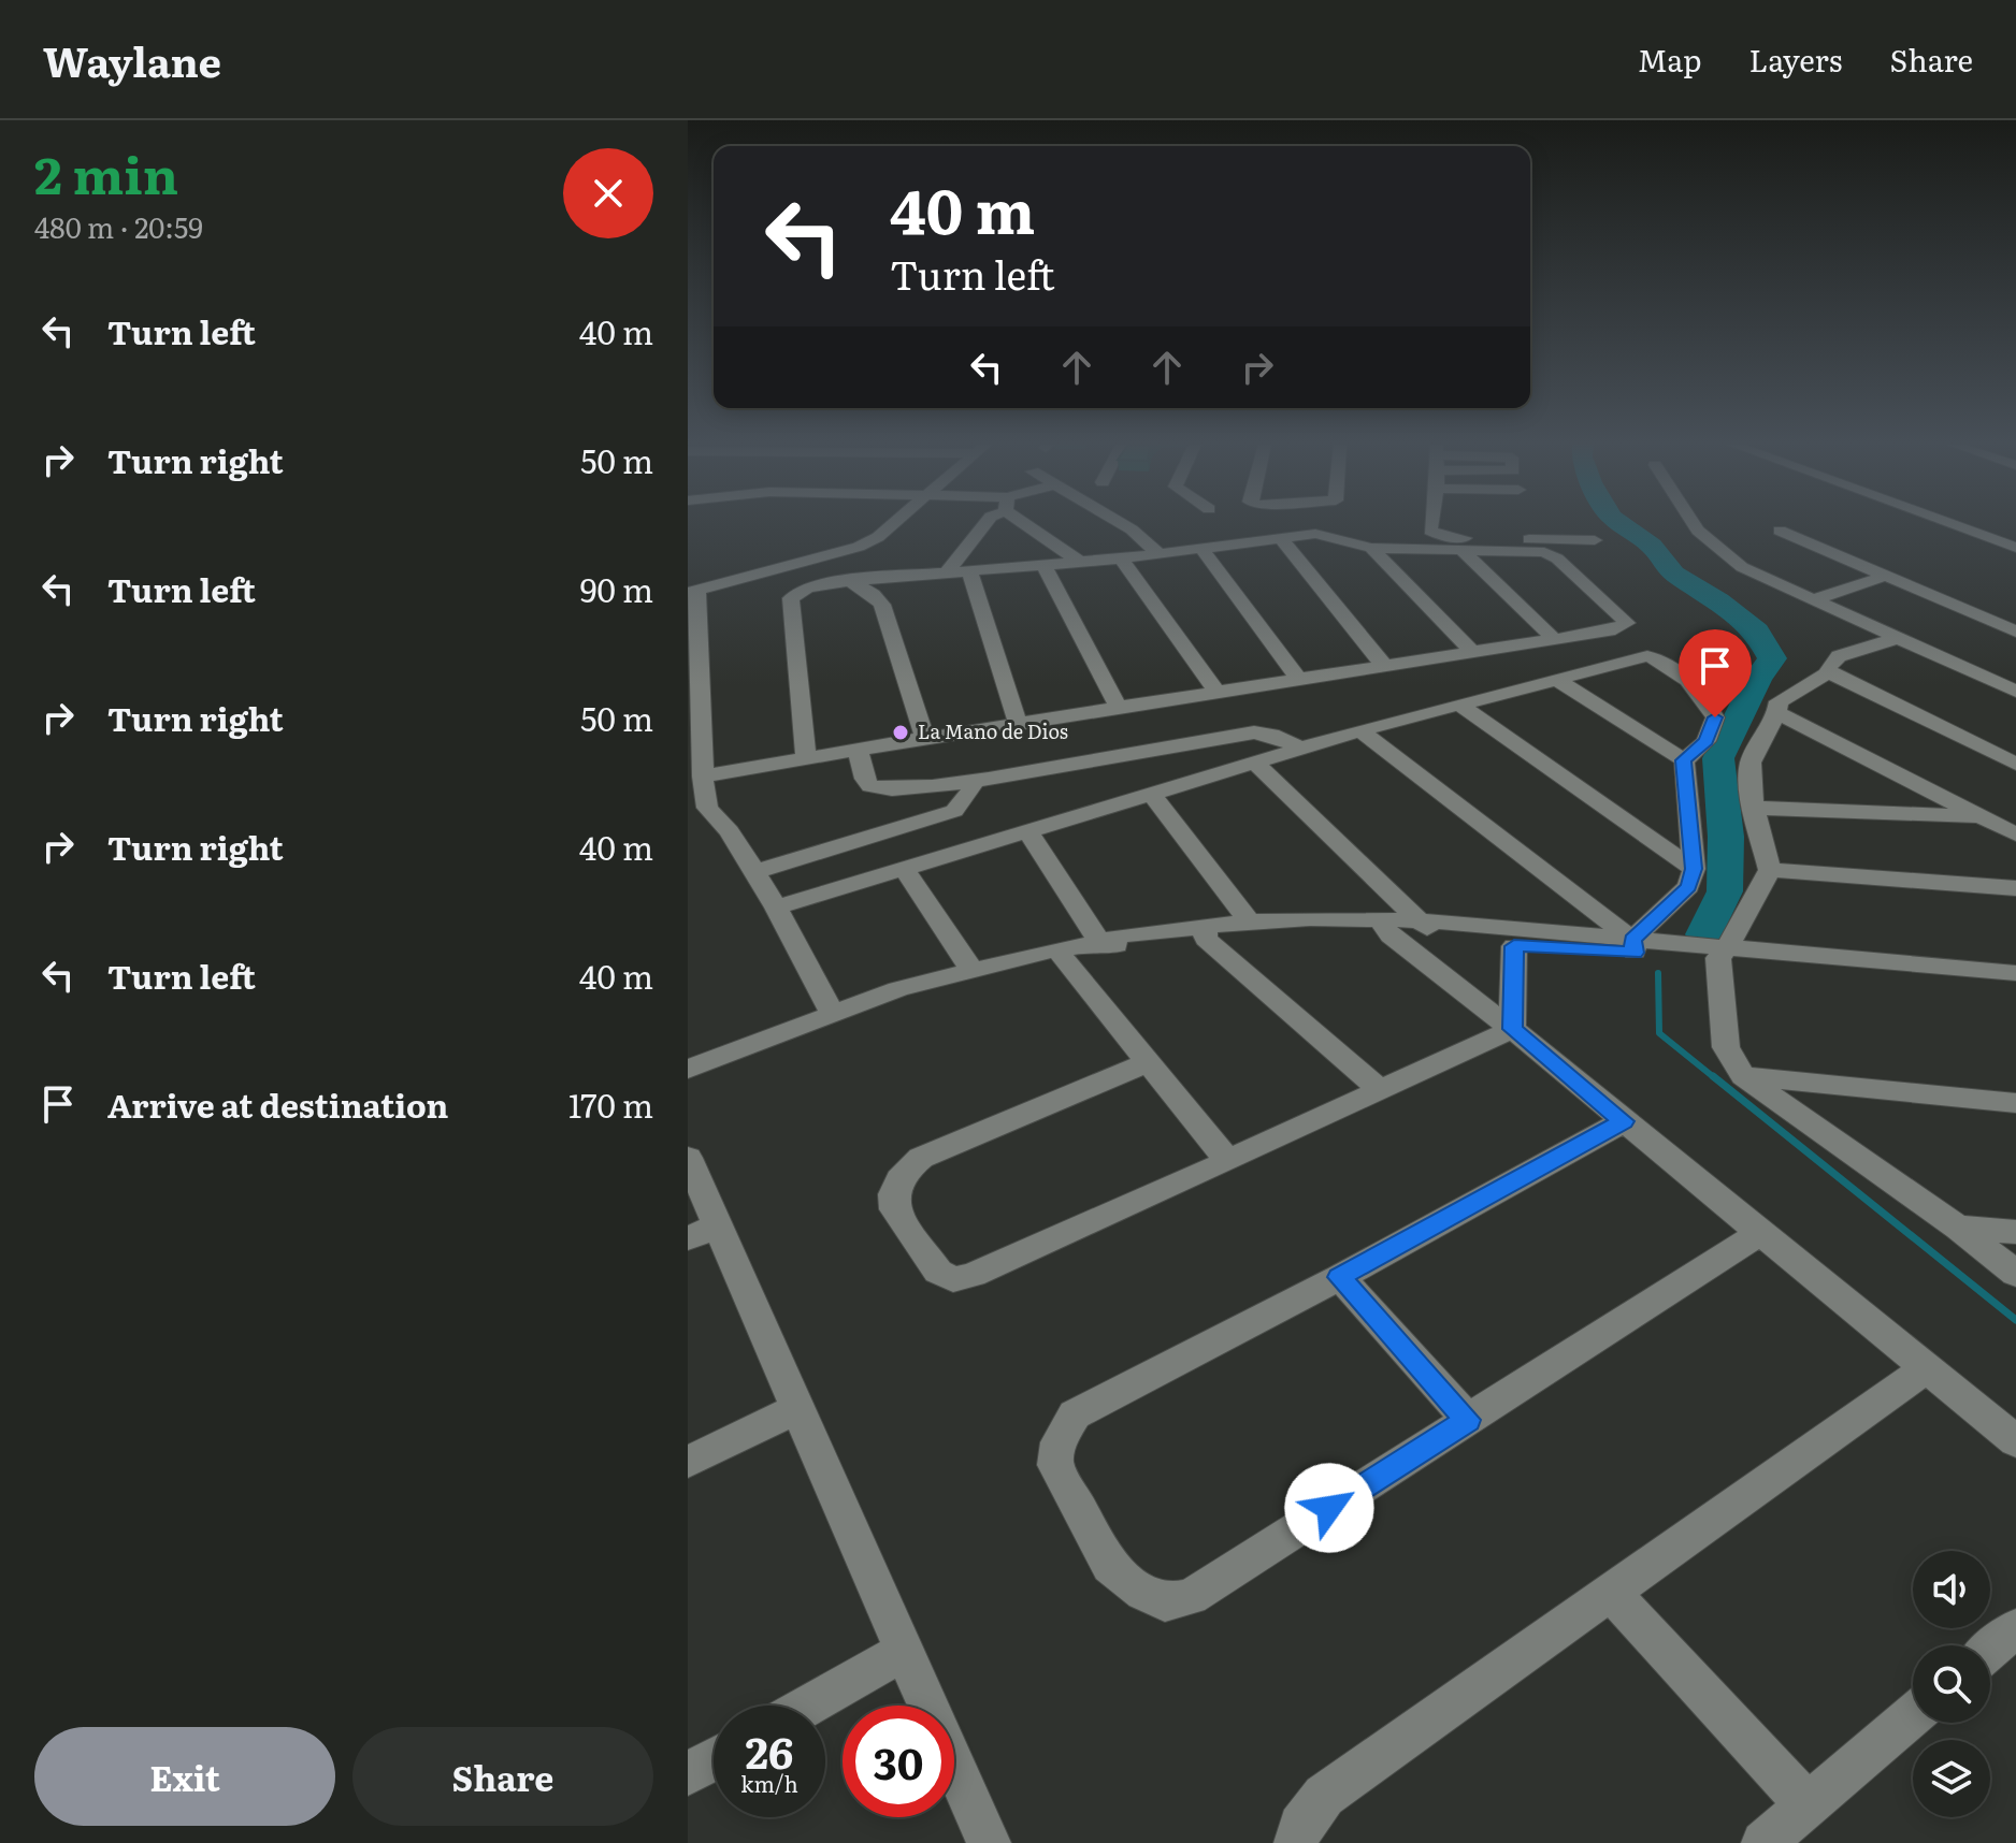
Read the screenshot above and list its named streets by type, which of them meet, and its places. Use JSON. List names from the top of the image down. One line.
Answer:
{"places":["La Mano de Dios"],"page":{"header":"Waylane","nav":["Map","Layers","Share"],"heading":["2 min","480 m · 20:59"],"turn":["40 m","Turn left"],"list":[{"name":"Turn left","value":"40 m"},{"name":"Turn right","value":"50 m"},{"name":"Turn left","value":"90 m"},{"name":"Turn right","value":"50 m"},{"name":"Turn right","value":"40 m"},{"name":"Turn left","value":"40 m"},{"name":"Arrive at destination","value":"170 m"}],"speed":"26 km/h","limit":"30","buttons":["Exit","Share"]}}
